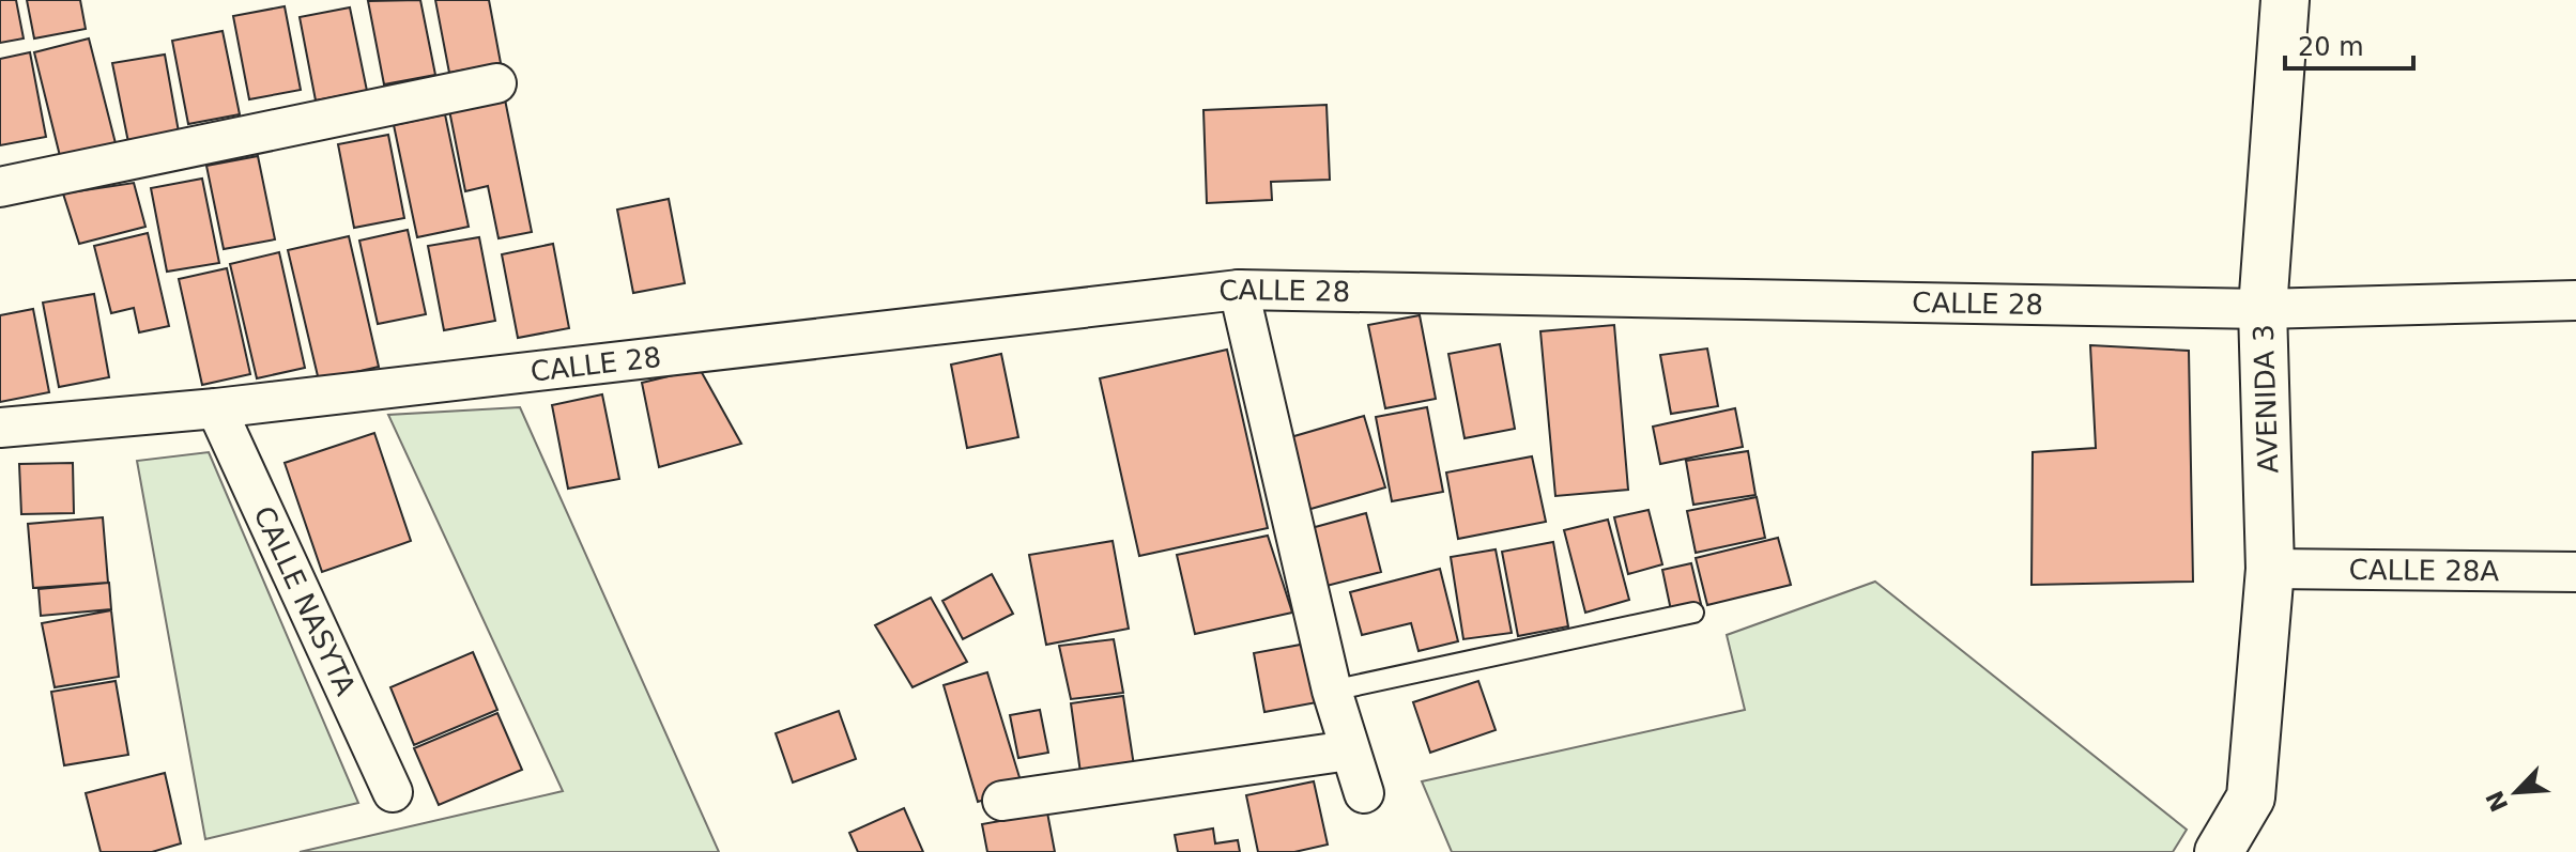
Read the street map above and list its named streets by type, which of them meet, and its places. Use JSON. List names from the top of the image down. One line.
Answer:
{"streets":{"street":["CALLE 28","AVENIDA 3","CALLE 28A","CALLE NASYTA"]},"crossings":[["CALLE 28","AVENIDA 3"],["CALLE 28","CALLE NASYTA"],["AVENIDA 3","CALLE 28A"]],"scale_bar":"20 m","north":"bottom left"}
